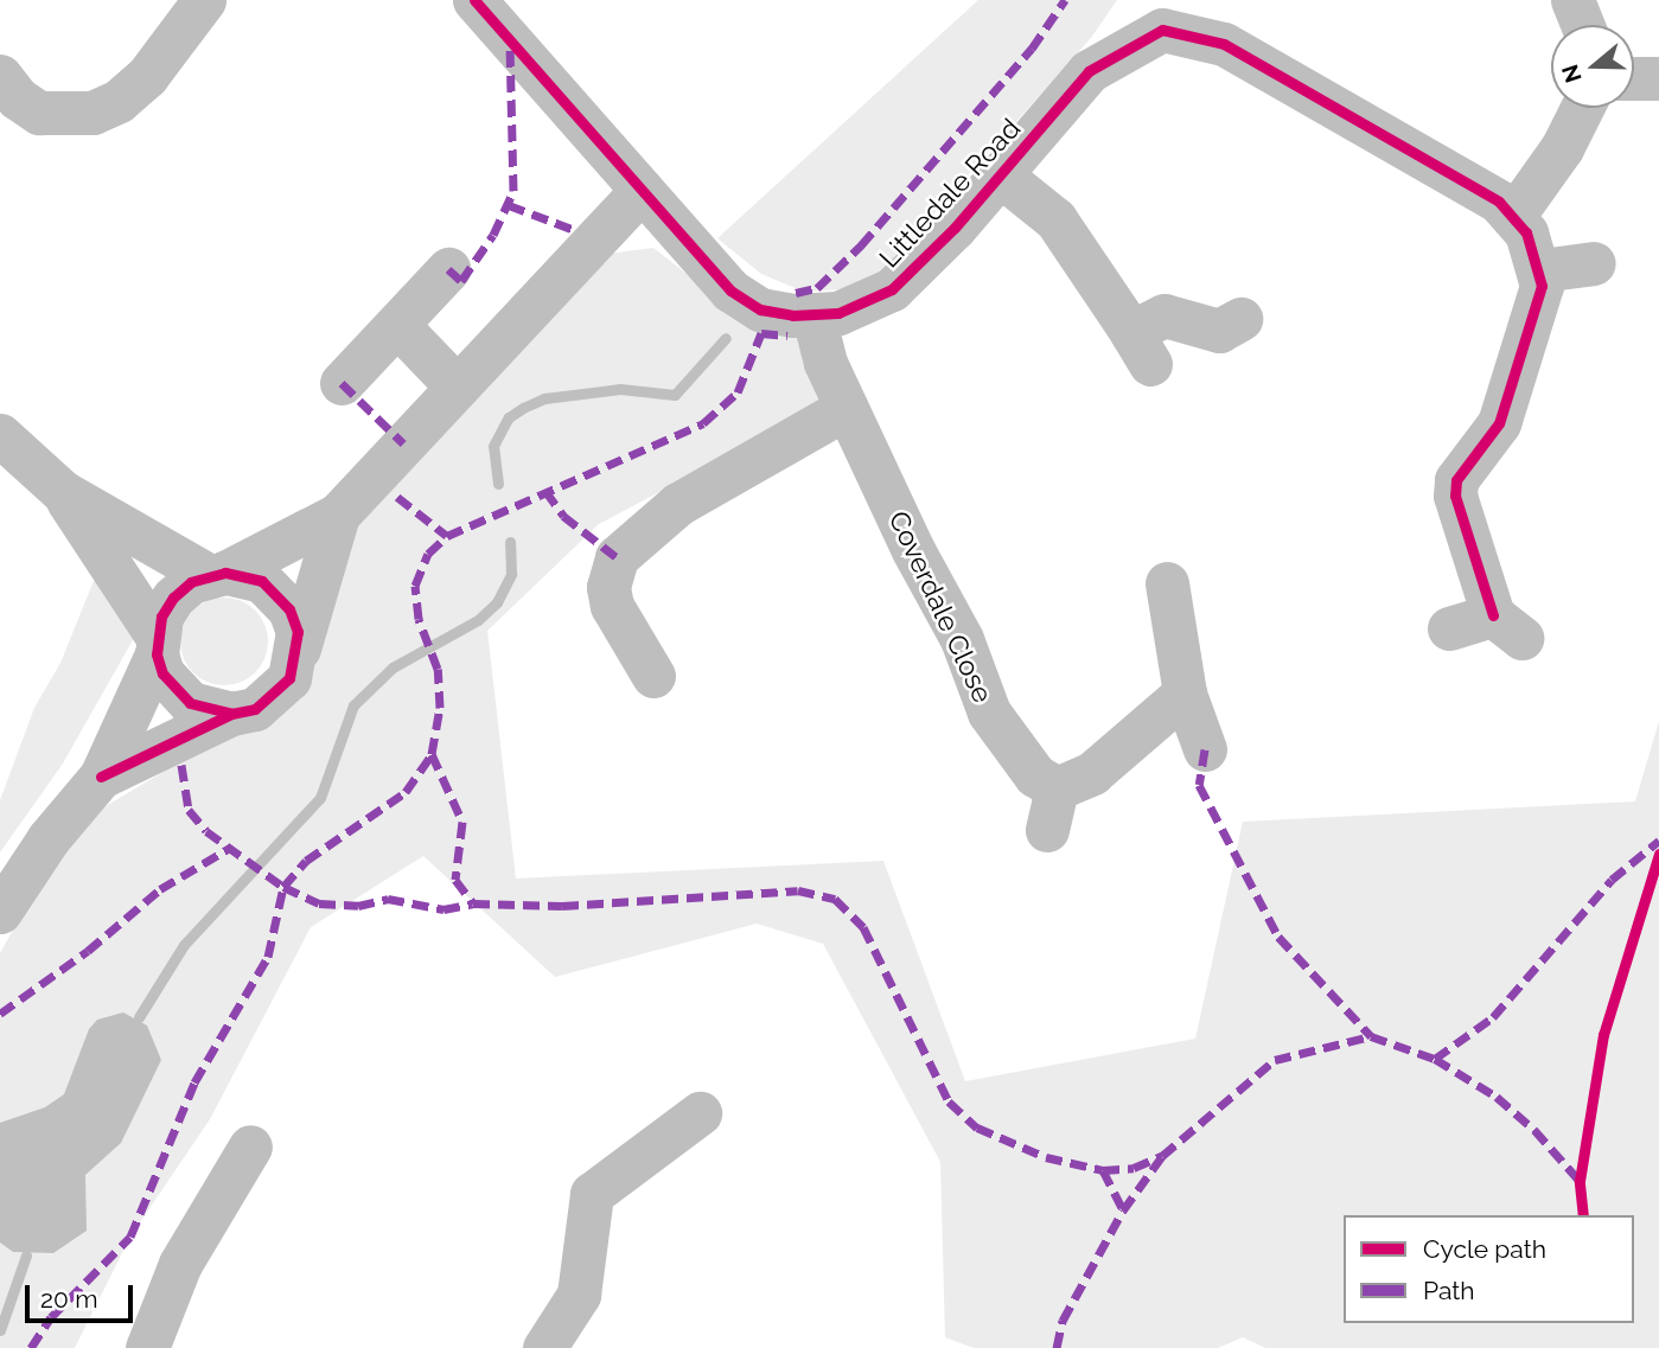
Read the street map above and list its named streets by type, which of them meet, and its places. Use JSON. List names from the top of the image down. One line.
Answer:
{"streets":{"street":["Littledale Road","Coverdale Close"]},"crossings":[["Littledale Road","Coverdale Close"]],"legend":["Cycle path","Path"],"scale_bar":"20 m","north":"left"}
